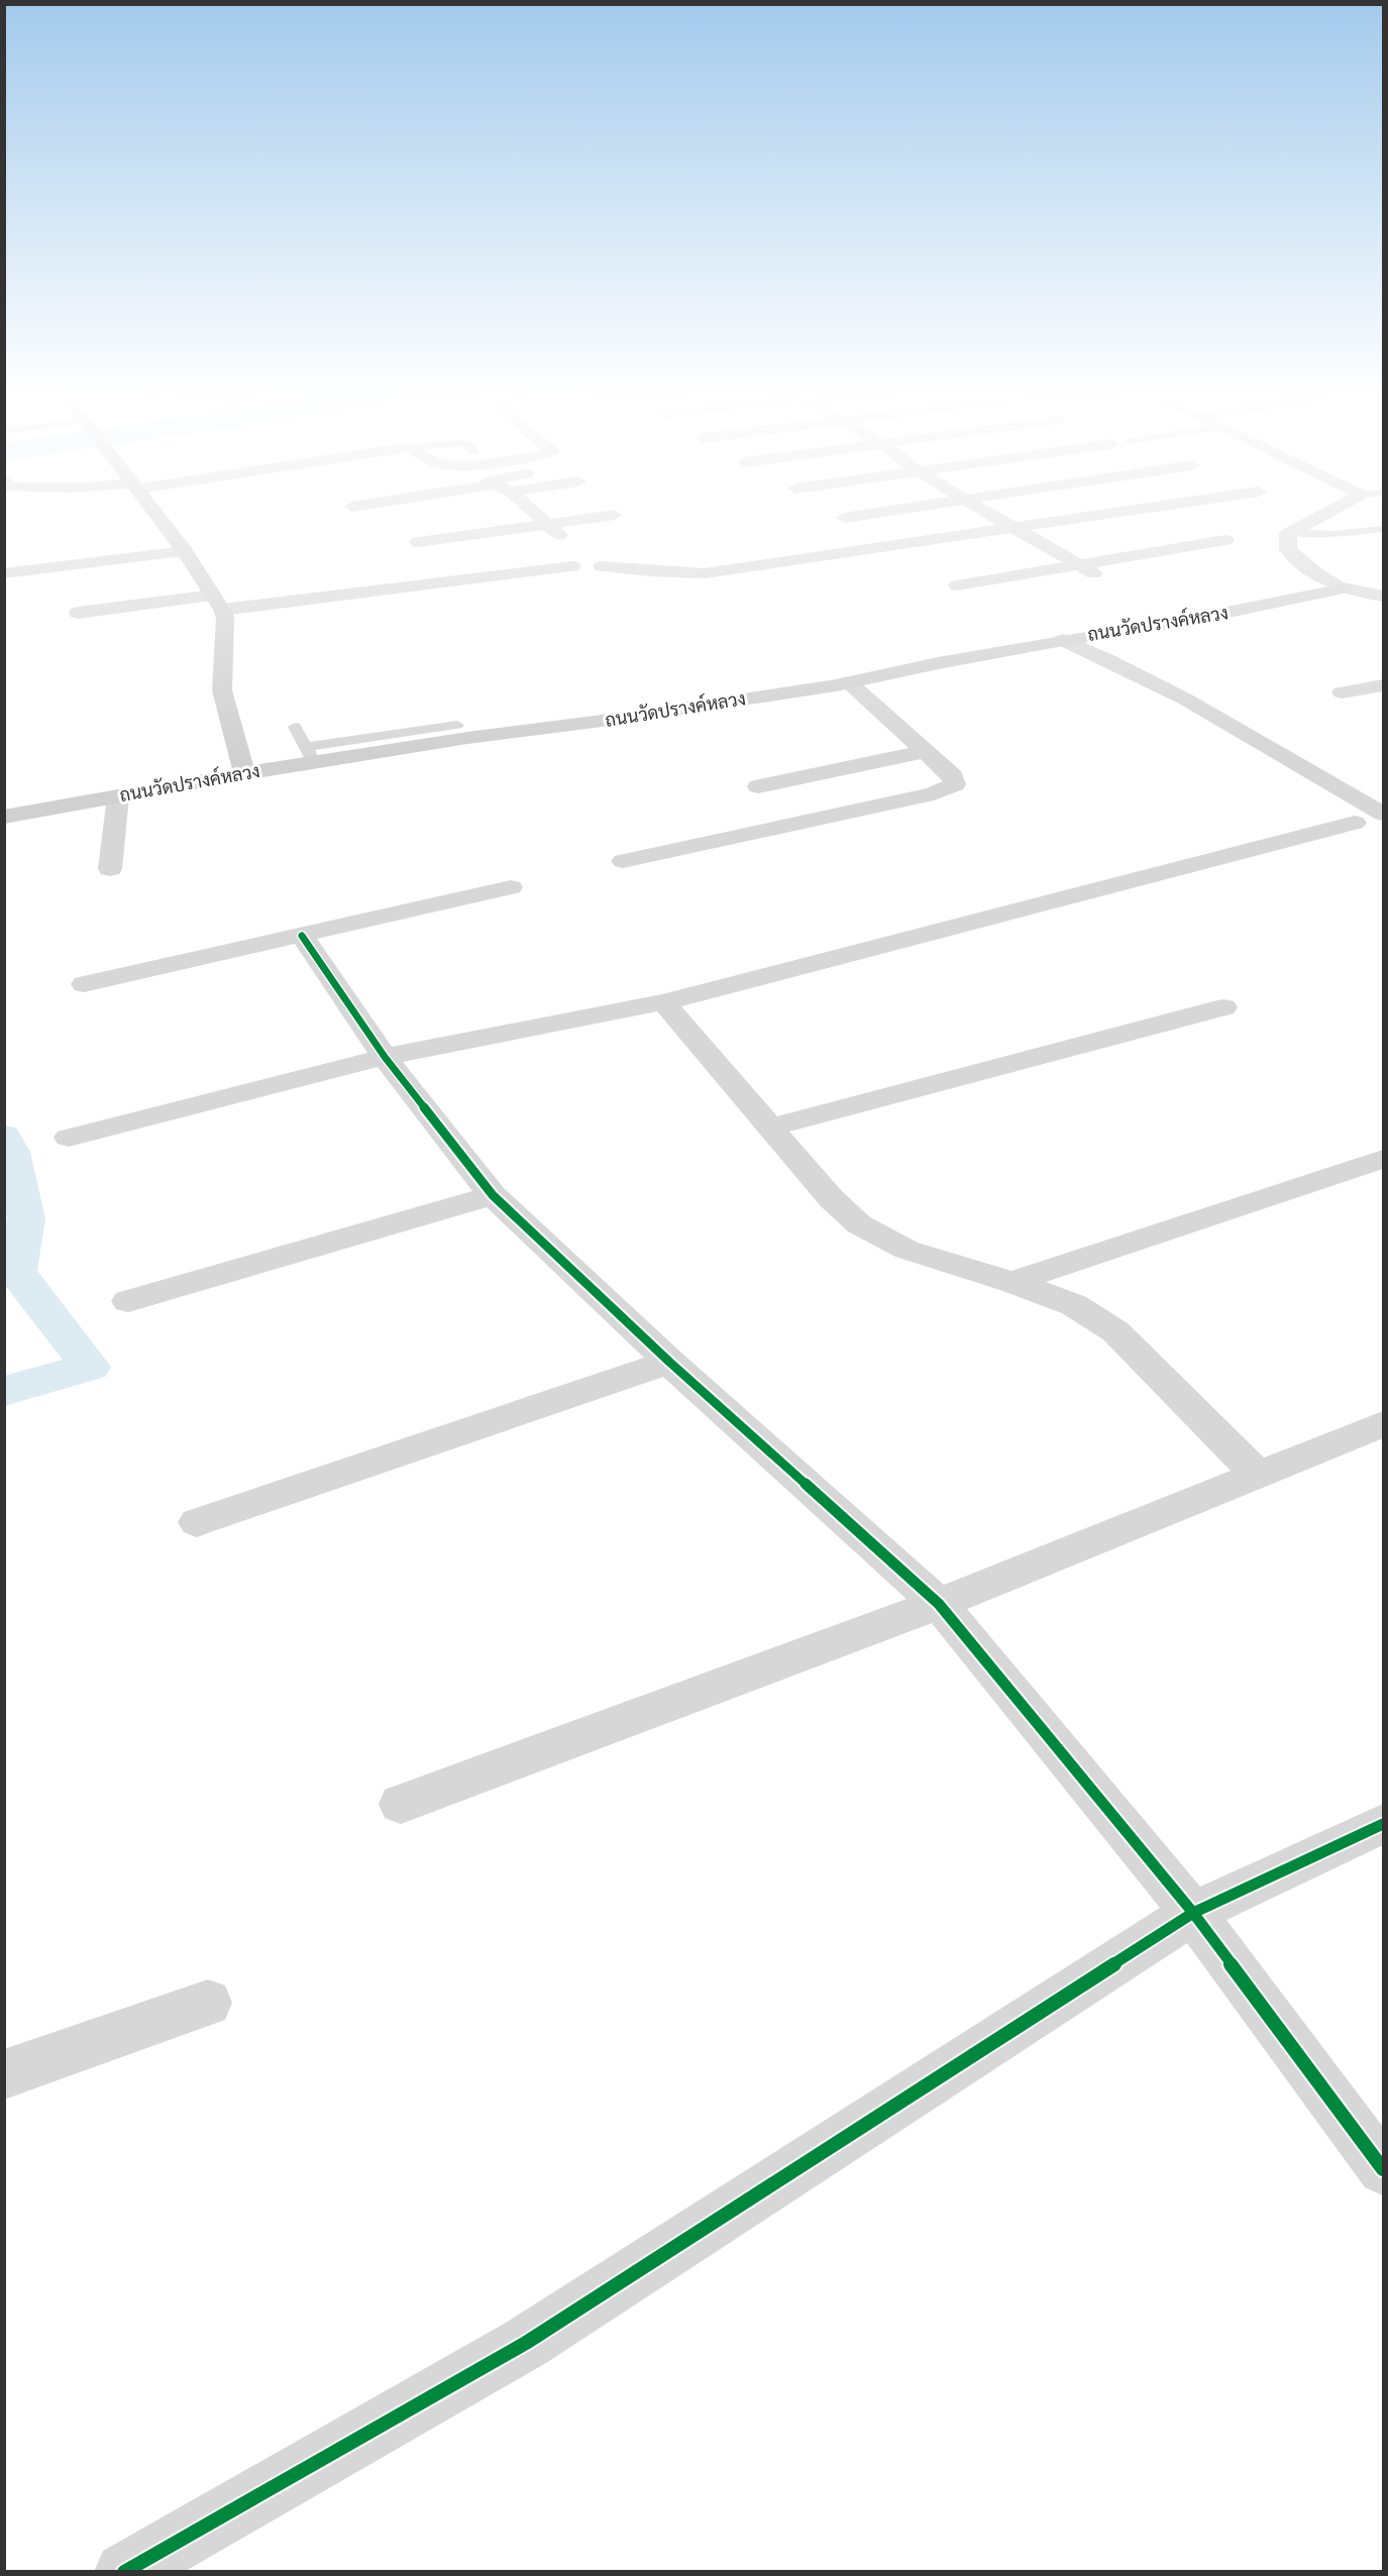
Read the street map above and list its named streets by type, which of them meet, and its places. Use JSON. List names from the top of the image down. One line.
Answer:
{"streets":{"street":["ถนนวัดปรางค์หลวง"]}}
